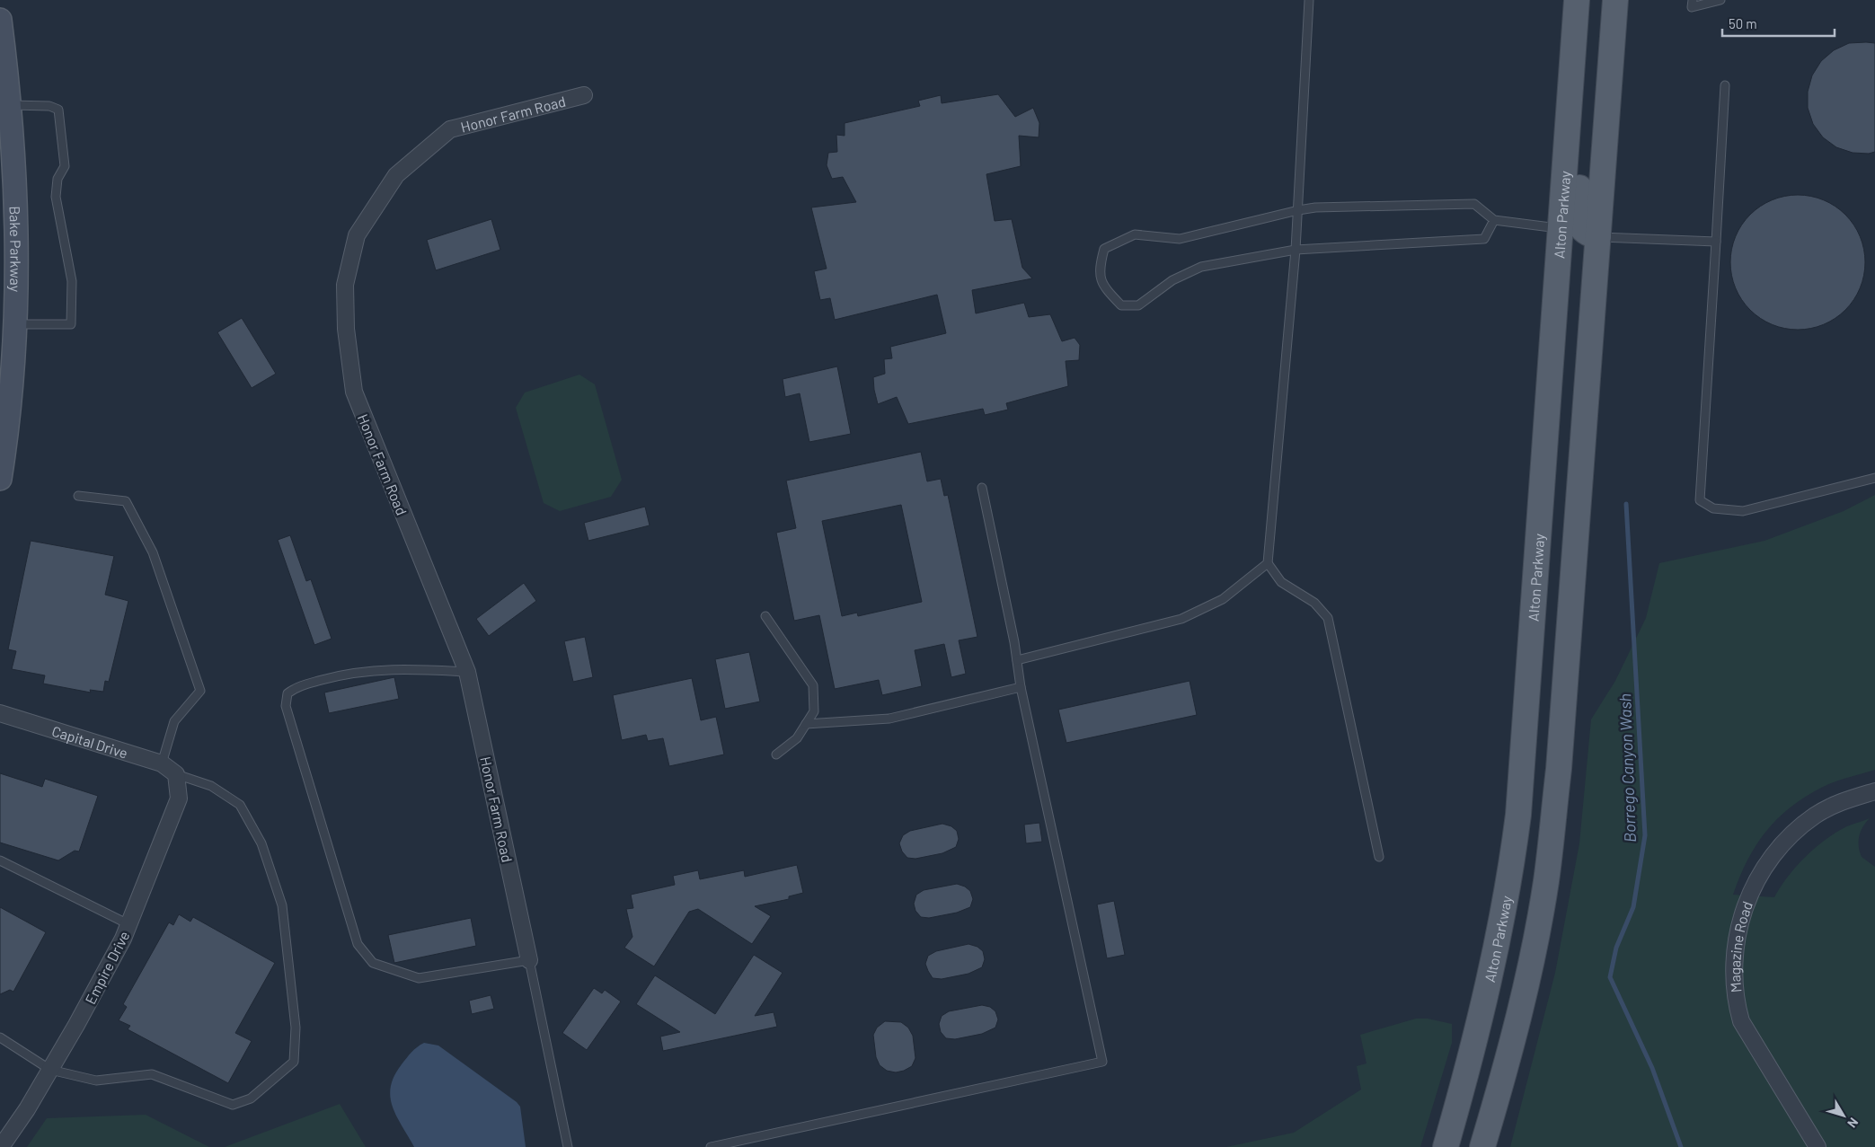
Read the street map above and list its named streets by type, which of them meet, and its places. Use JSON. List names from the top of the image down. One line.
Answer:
{"streets":{"main road":["Alton Parkway","Bake Parkway"],"street":["Honor Farm Road","Capital Drive","Magazine Road","Empire Drive"]},"crossings":[["Capital Drive","Empire Drive"]],"water":["Borrego Canyon Wash"],"scale_bar":"50 m","north":"bottom right"}
